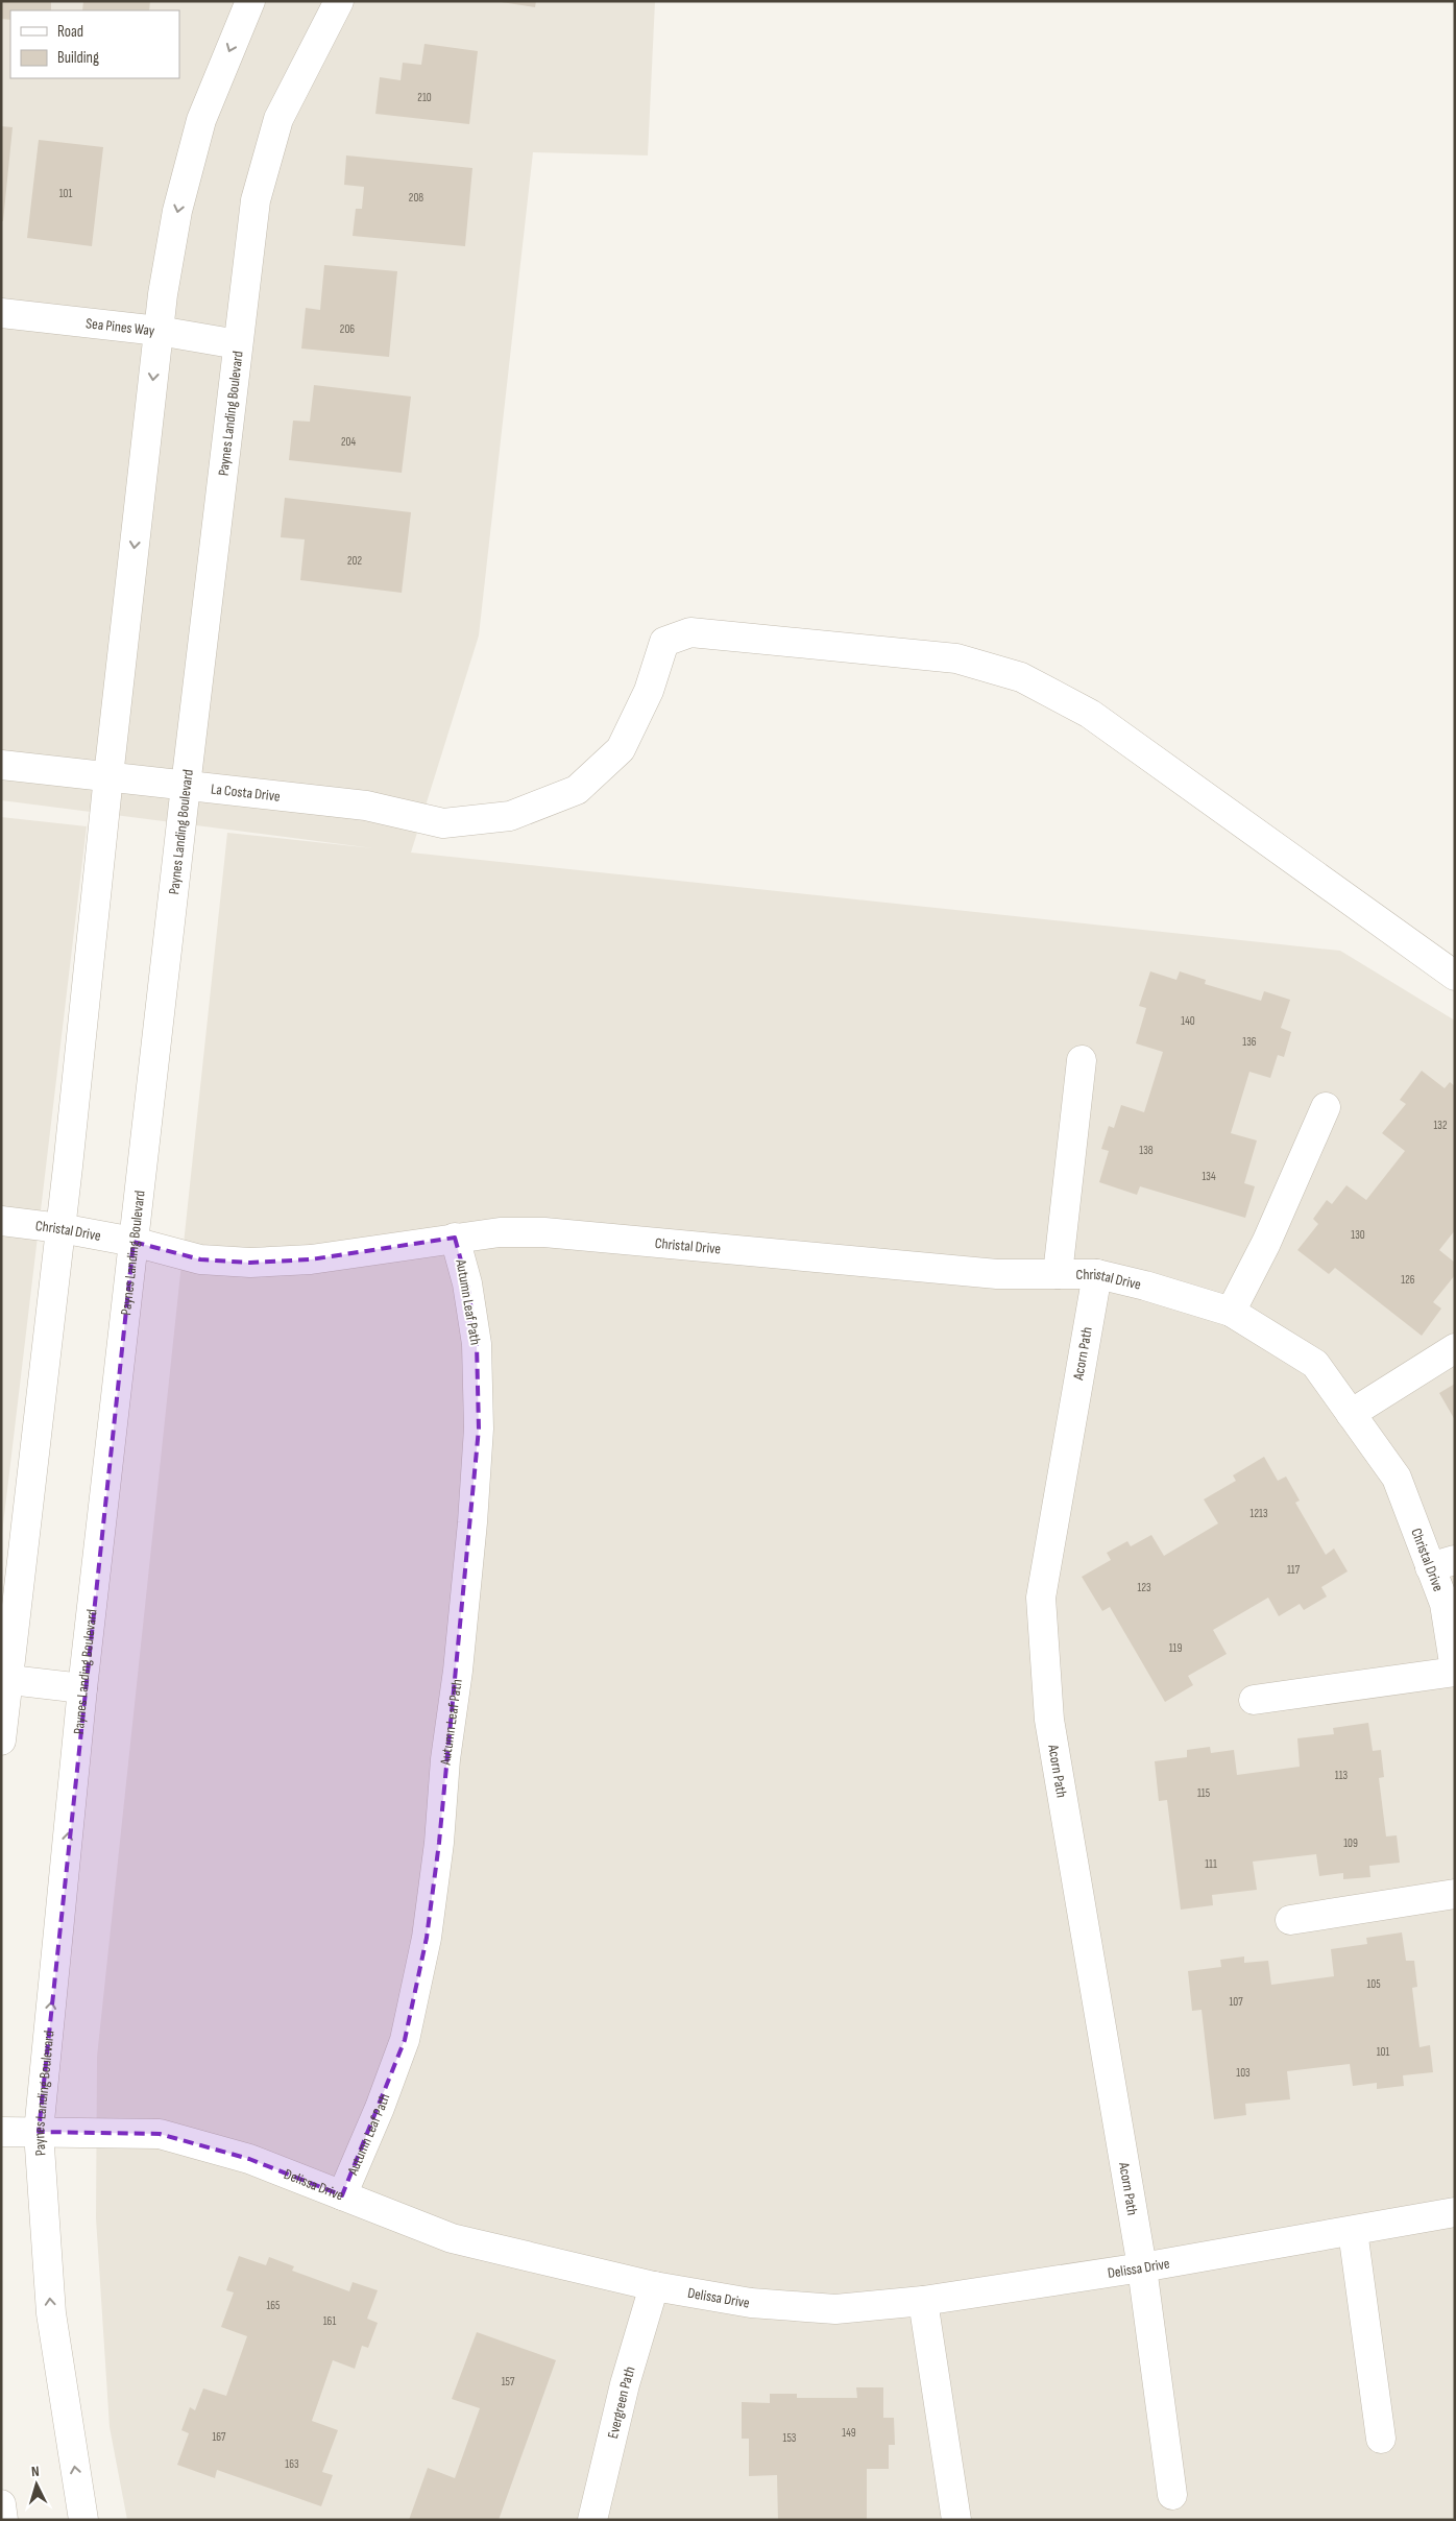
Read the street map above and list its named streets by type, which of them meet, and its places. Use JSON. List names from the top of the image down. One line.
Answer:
{"streets":{"street":["Sea Pines Way","Paynes Landing Boulevard","La Costa Drive","Christal Drive","Autumn Leaf Path","Acorn Path","Delissa Drive","Evergreen Path"]},"crossings":[["Sea Pines Way","Paynes Landing Boulevard"],["Paynes Landing Boulevard","La Costa Drive"],["Paynes Landing Boulevard","Christal Drive"],["Paynes Landing Boulevard","Delissa Drive"],["Christal Drive","Autumn Leaf Path"],["Christal Drive","Acorn Path"],["Autumn Leaf Path","Delissa Drive"],["Acorn Path","Delissa Drive"],["Delissa Drive","Evergreen Path"]],"house_numbers":["210","101","208","206","204","202","140","136","132","138","134","130","126","1213","117","123","119","113","115","109","111","105","107","101","103","165","161","157","149","167","153","163"],"legend":["Road","Building"],"north":"top"}
